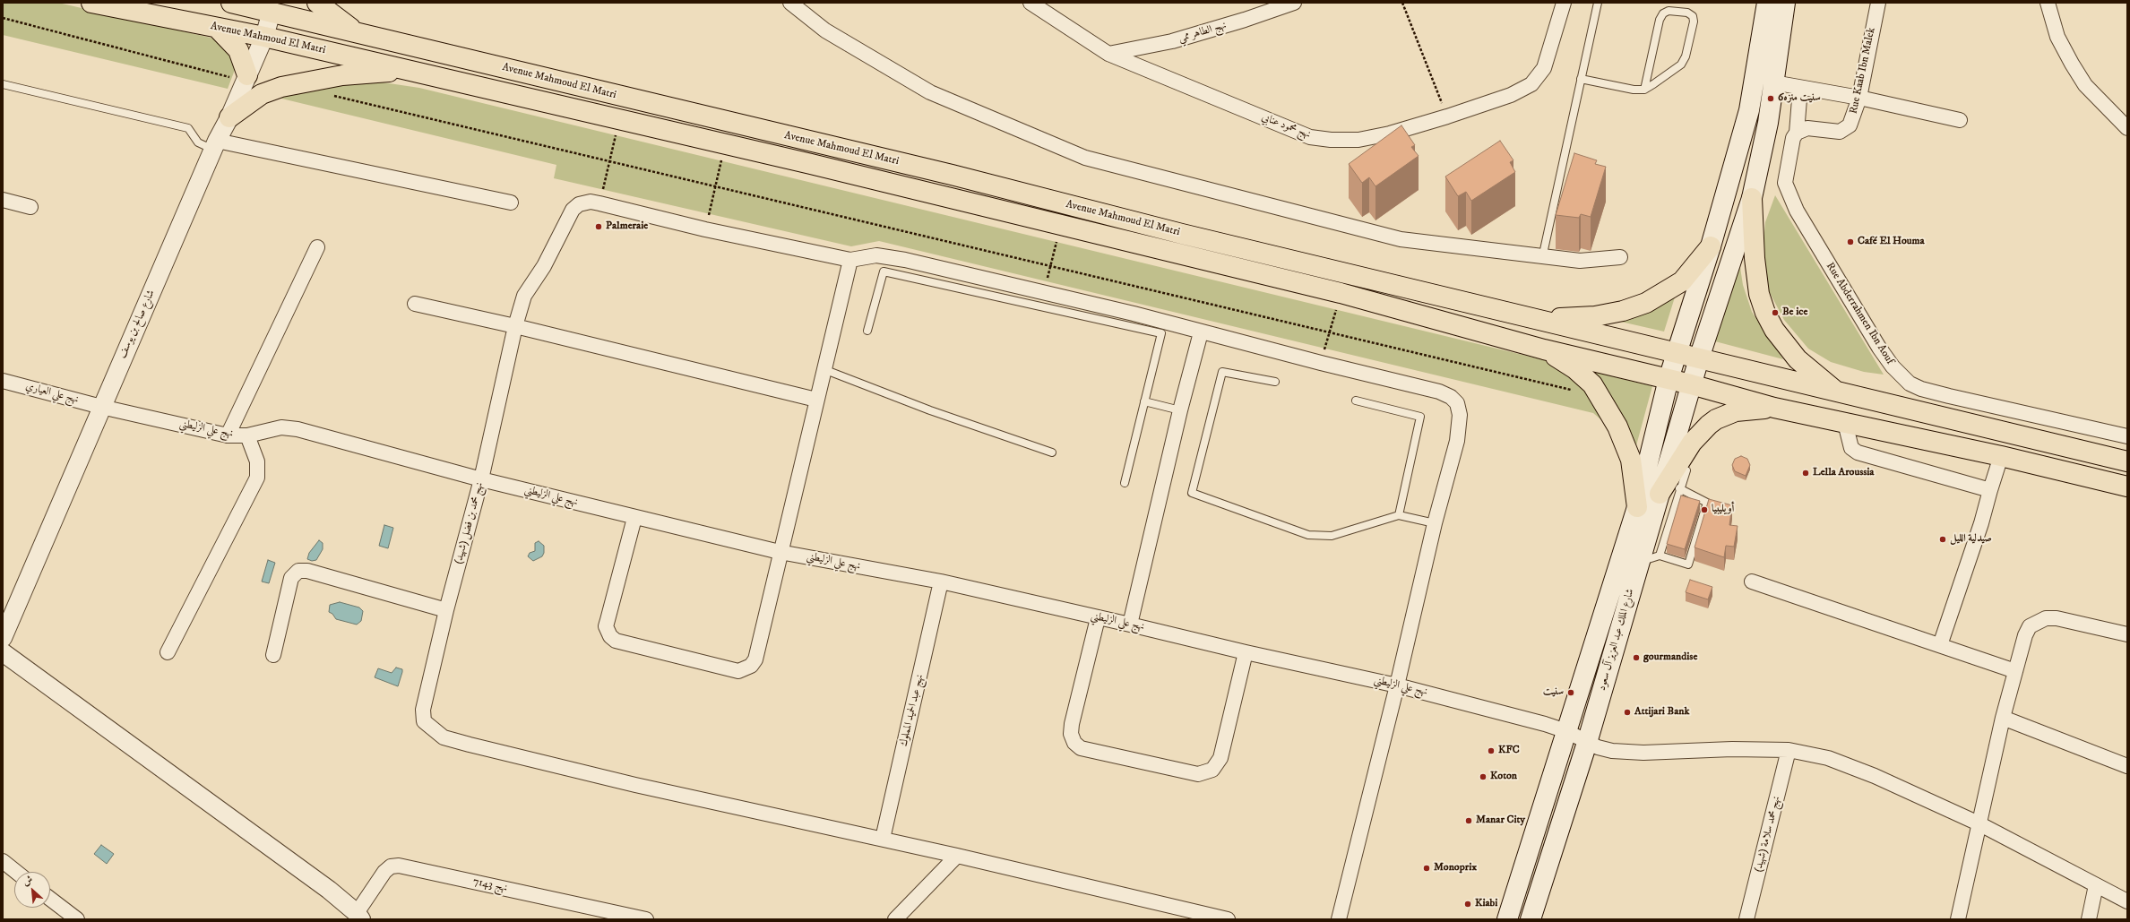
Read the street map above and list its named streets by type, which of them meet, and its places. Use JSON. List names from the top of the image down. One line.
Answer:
{"streets":{"highway":["Avenue Mahmoud El Matri"],"main road":["شارع الملك عبد العزيز آل سعود"],"street":["نهج الطاهر ممي","Rue Kaab Ibn Malek","نهج محمود عنابي","Rue Abderrahmen Ibn Aouf","شارع صالح بن يوسف","نهج علي العياري","نهج علي الزليطني","نهج محمد بن فضل (شهيد)","نهج عبد الحميد المملوك","نهج محمد سلامة (شهيد)","نهج 7143"]},"crossings":[["نهج الطاهر ممي","نهج محمود عنابي"],["Avenue Mahmoud El Matri","شارع صالح بن يوسف"],["Avenue Mahmoud El Matri","شارع الملك عبد العزيز آل سعود"],["Rue Kaab Ibn Malek","Rue Abderrahmen Ibn Aouf"],["شارع صالح بن يوسف","نهج علي العياري"],["شارع صالح بن يوسف","نهج علي الزليطني"],["نهج علي العياري","نهج علي الزليطني"],["نهج علي الزليطني","نهج محمد بن فضل (شهيد)"],["نهج علي الزليطني","شارع الملك عبد العزيز آل سعود"],["نهج علي الزليطني","نهج عبد الحميد المملوك"],["نهج علي الزليطني","نهج محمد سلامة (شهيد)"],["نهج محمد بن فضل (شهيد)","نهج عبد الحميد المملوك"]],"places":["سنيت منزه6","Palmeraie","Café El Houma","Be ice","Lella Aroussia","أويليبيا","صيدلية الليل","gourmandise","سنيت","Attijari Bank","KFC","Koton","Manar City","Monoprix","Kiabi"],"north":"top left"}
